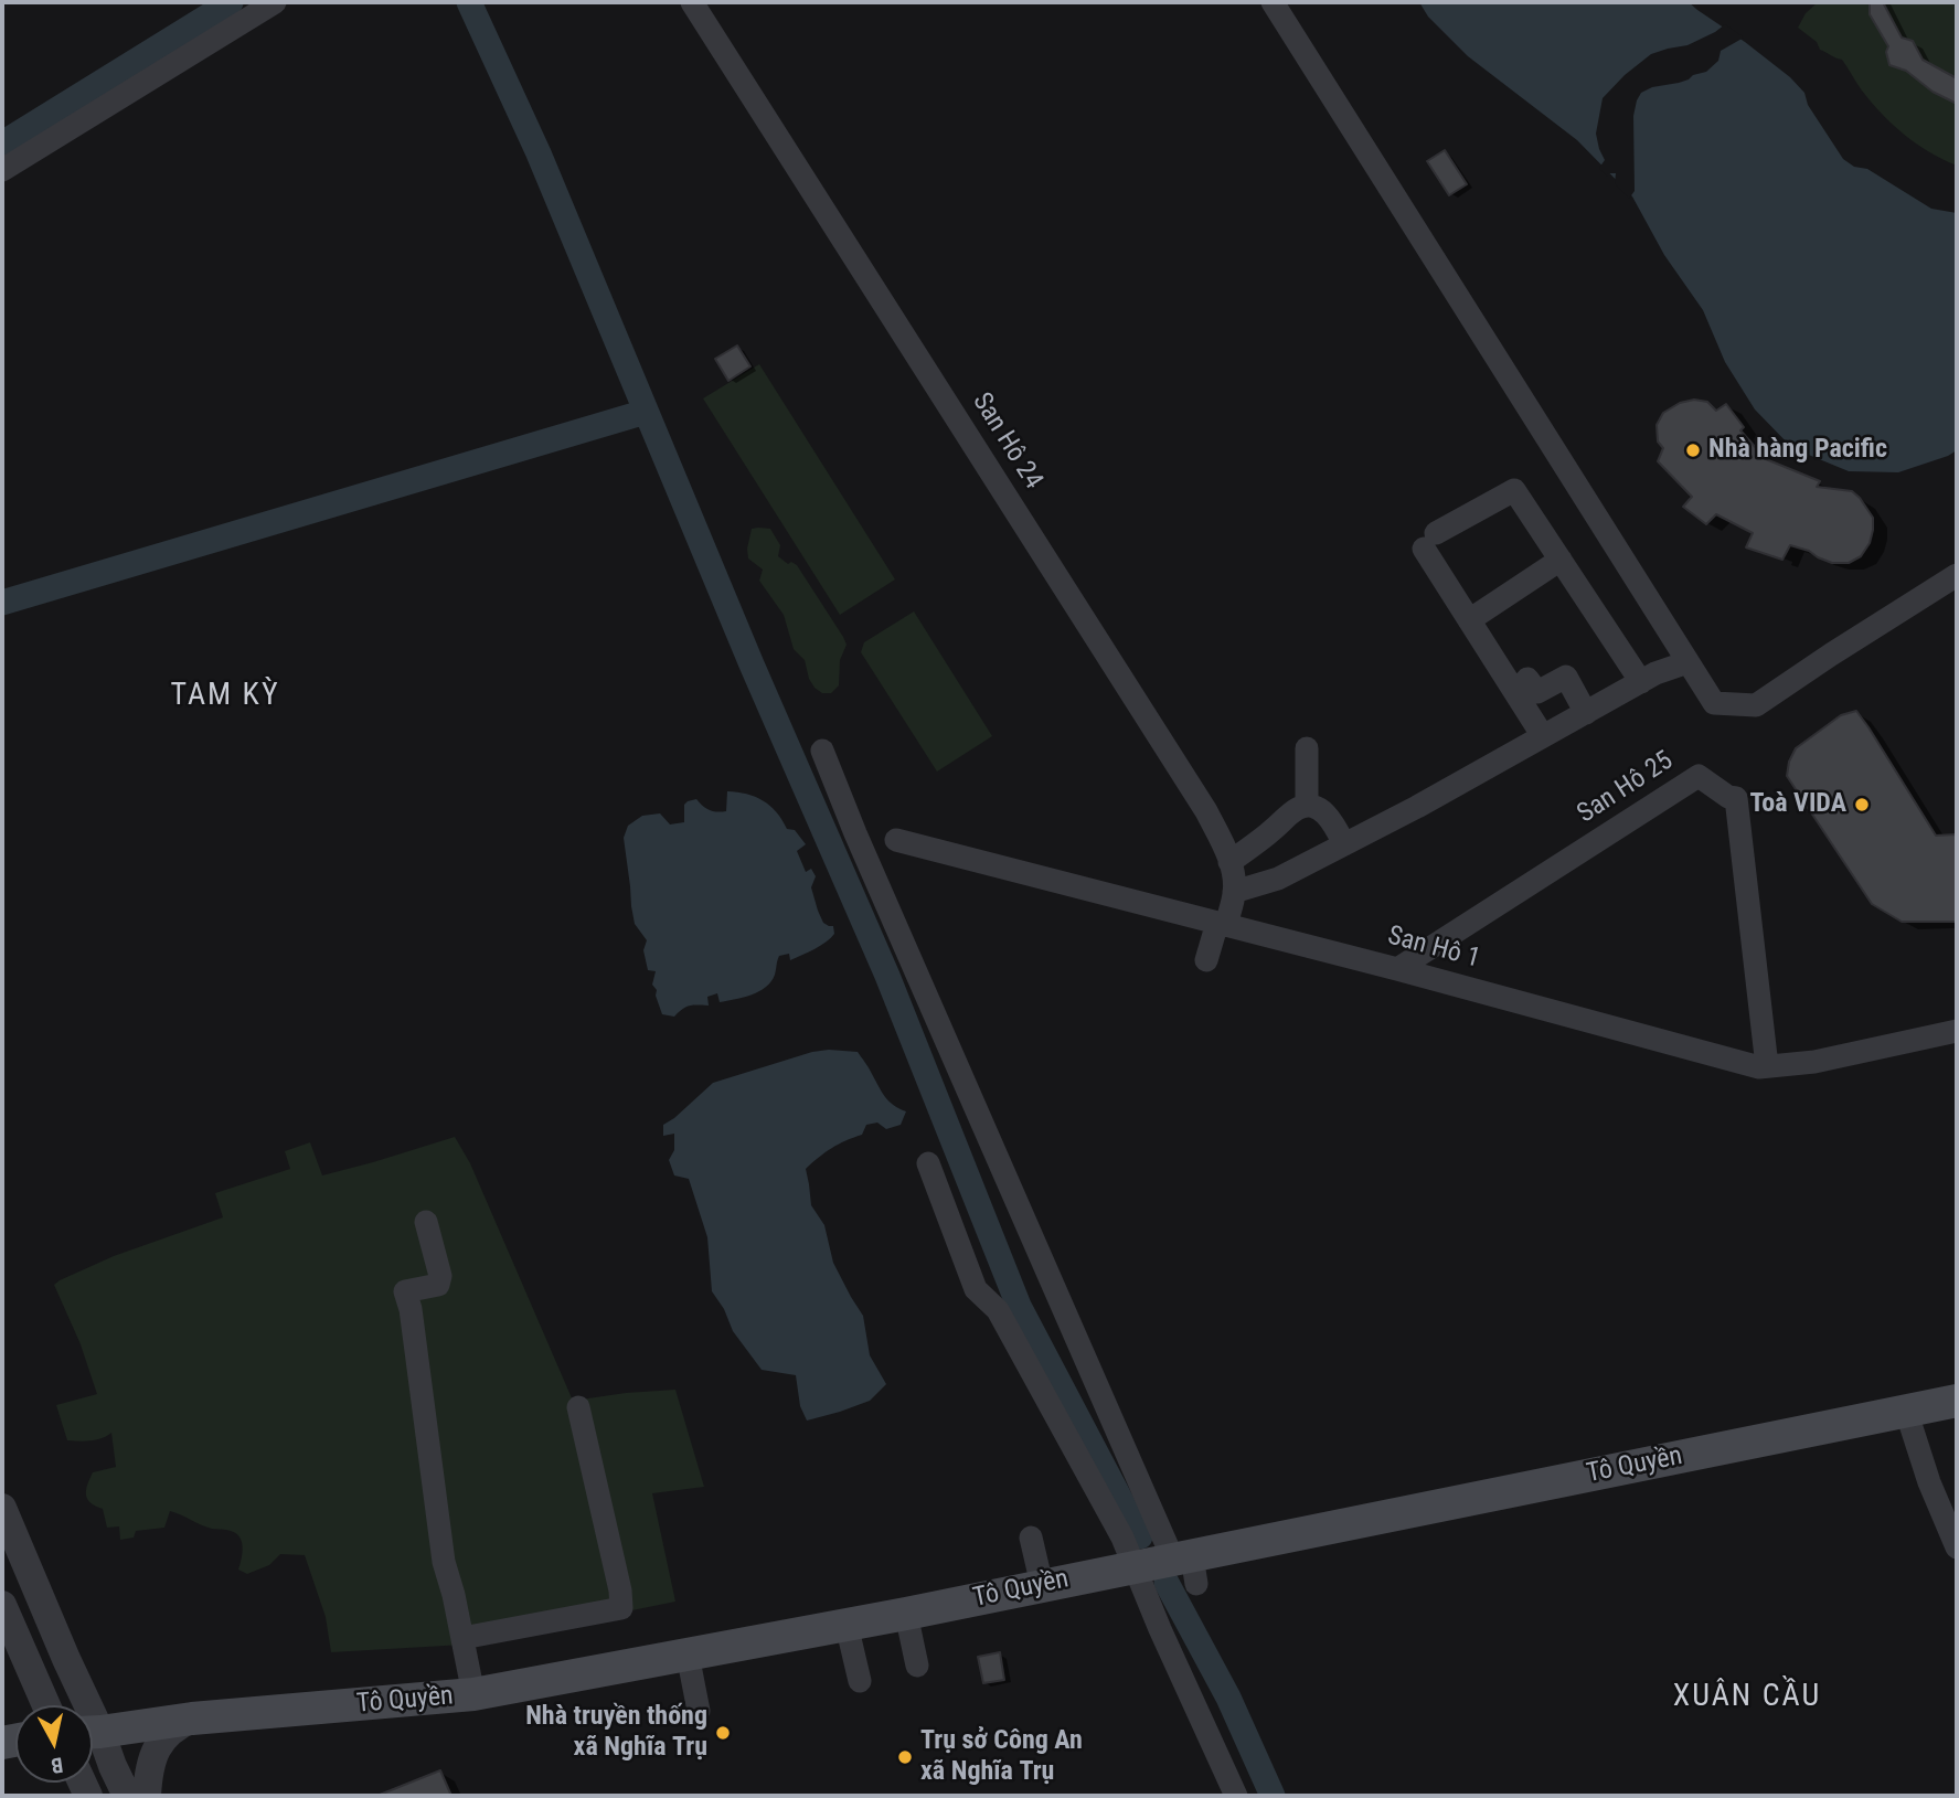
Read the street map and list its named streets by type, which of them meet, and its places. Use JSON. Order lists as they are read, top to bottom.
{
  "streets": {
    "main road": ["Tô Quyền"],
    "street": ["San Hô 24", "San Hô 25", "San Hô 1"]
  },
  "crossings": [
    ["San Hô 24", "San Hô 1"],
    ["San Hô 25", "San Hô 1"]
  ],
  "districts": ["TAM KỲ", "XUÂN CẦU"],
  "places": [
    "Nhà hàng Pacific",
    "Toà VIDA",
    "Nhà truyền thống xã Nghĩa Trụ",
    "Trụ sở Công An xã Nghĩa Trụ"
  ],
  "north": "bottom"
}
